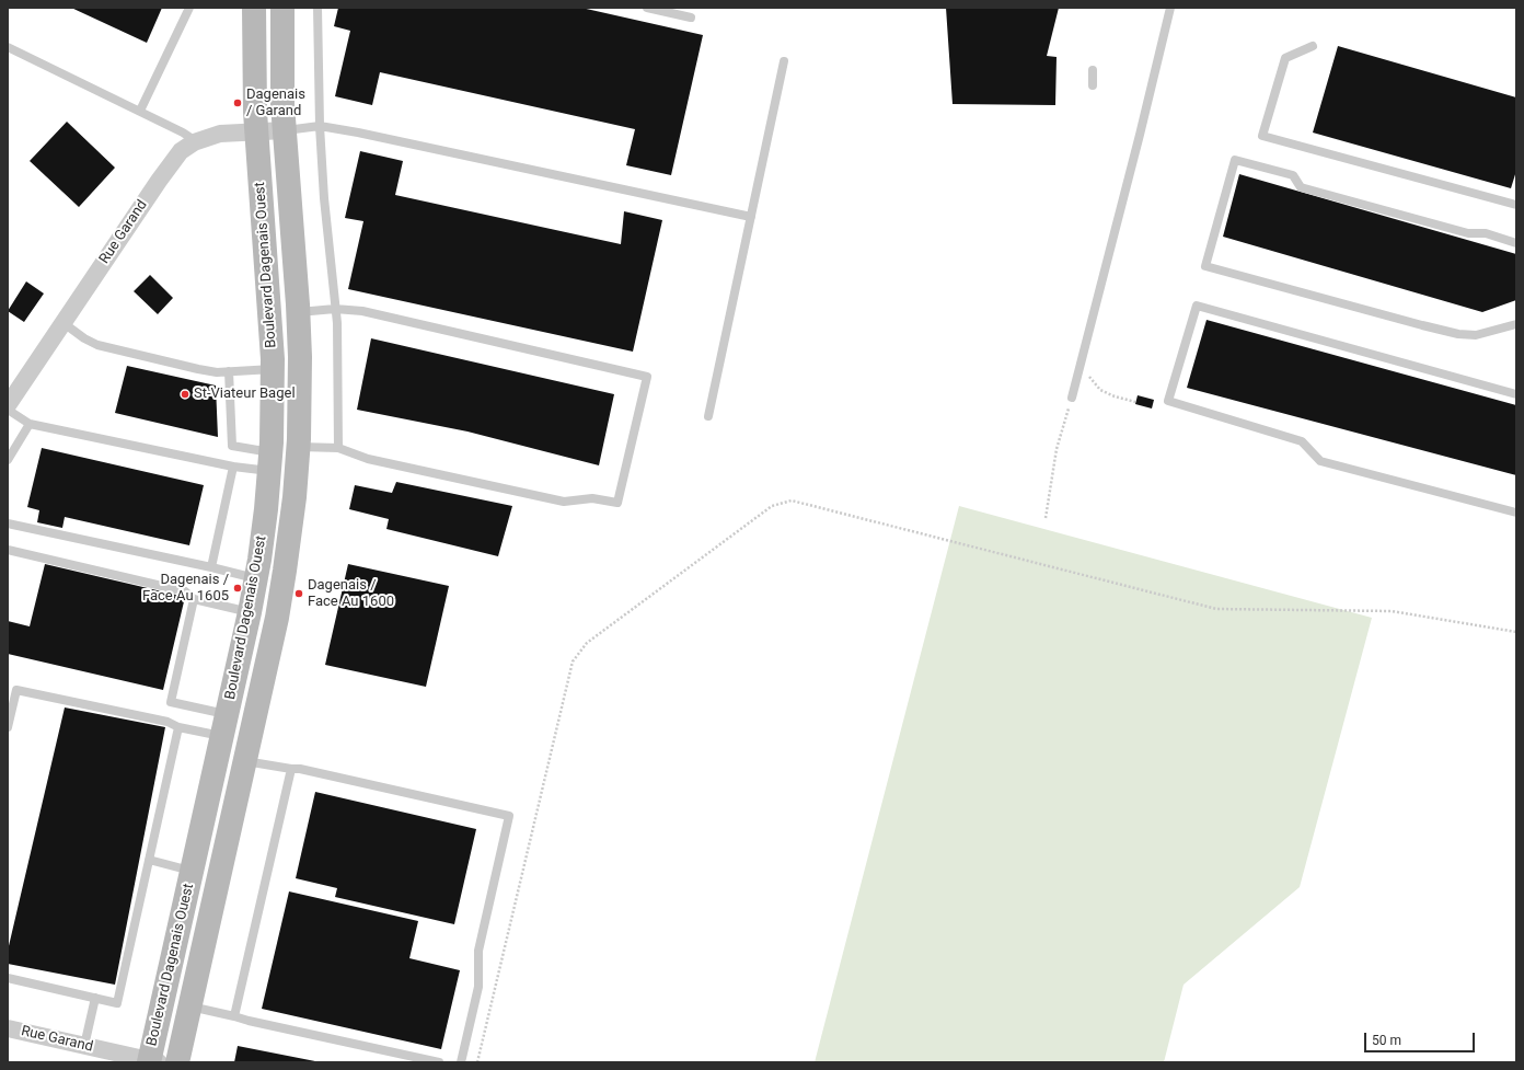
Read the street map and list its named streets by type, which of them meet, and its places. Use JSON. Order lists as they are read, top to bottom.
{
  "streets": {
    "main road": ["Boulevard Dagenais Ouest"],
    "street": ["Rue Garand"]
  },
  "crossings": [
    ["Rue Garand", "Boulevard Dagenais Ouest"]
  ],
  "places": [
    "Dagenais / Garand",
    "St-Viateur Bagel",
    "Dagenais / Face Au 1605",
    "Dagenais / Face Au 1600"
  ],
  "scale_bar": "50 m"
}
